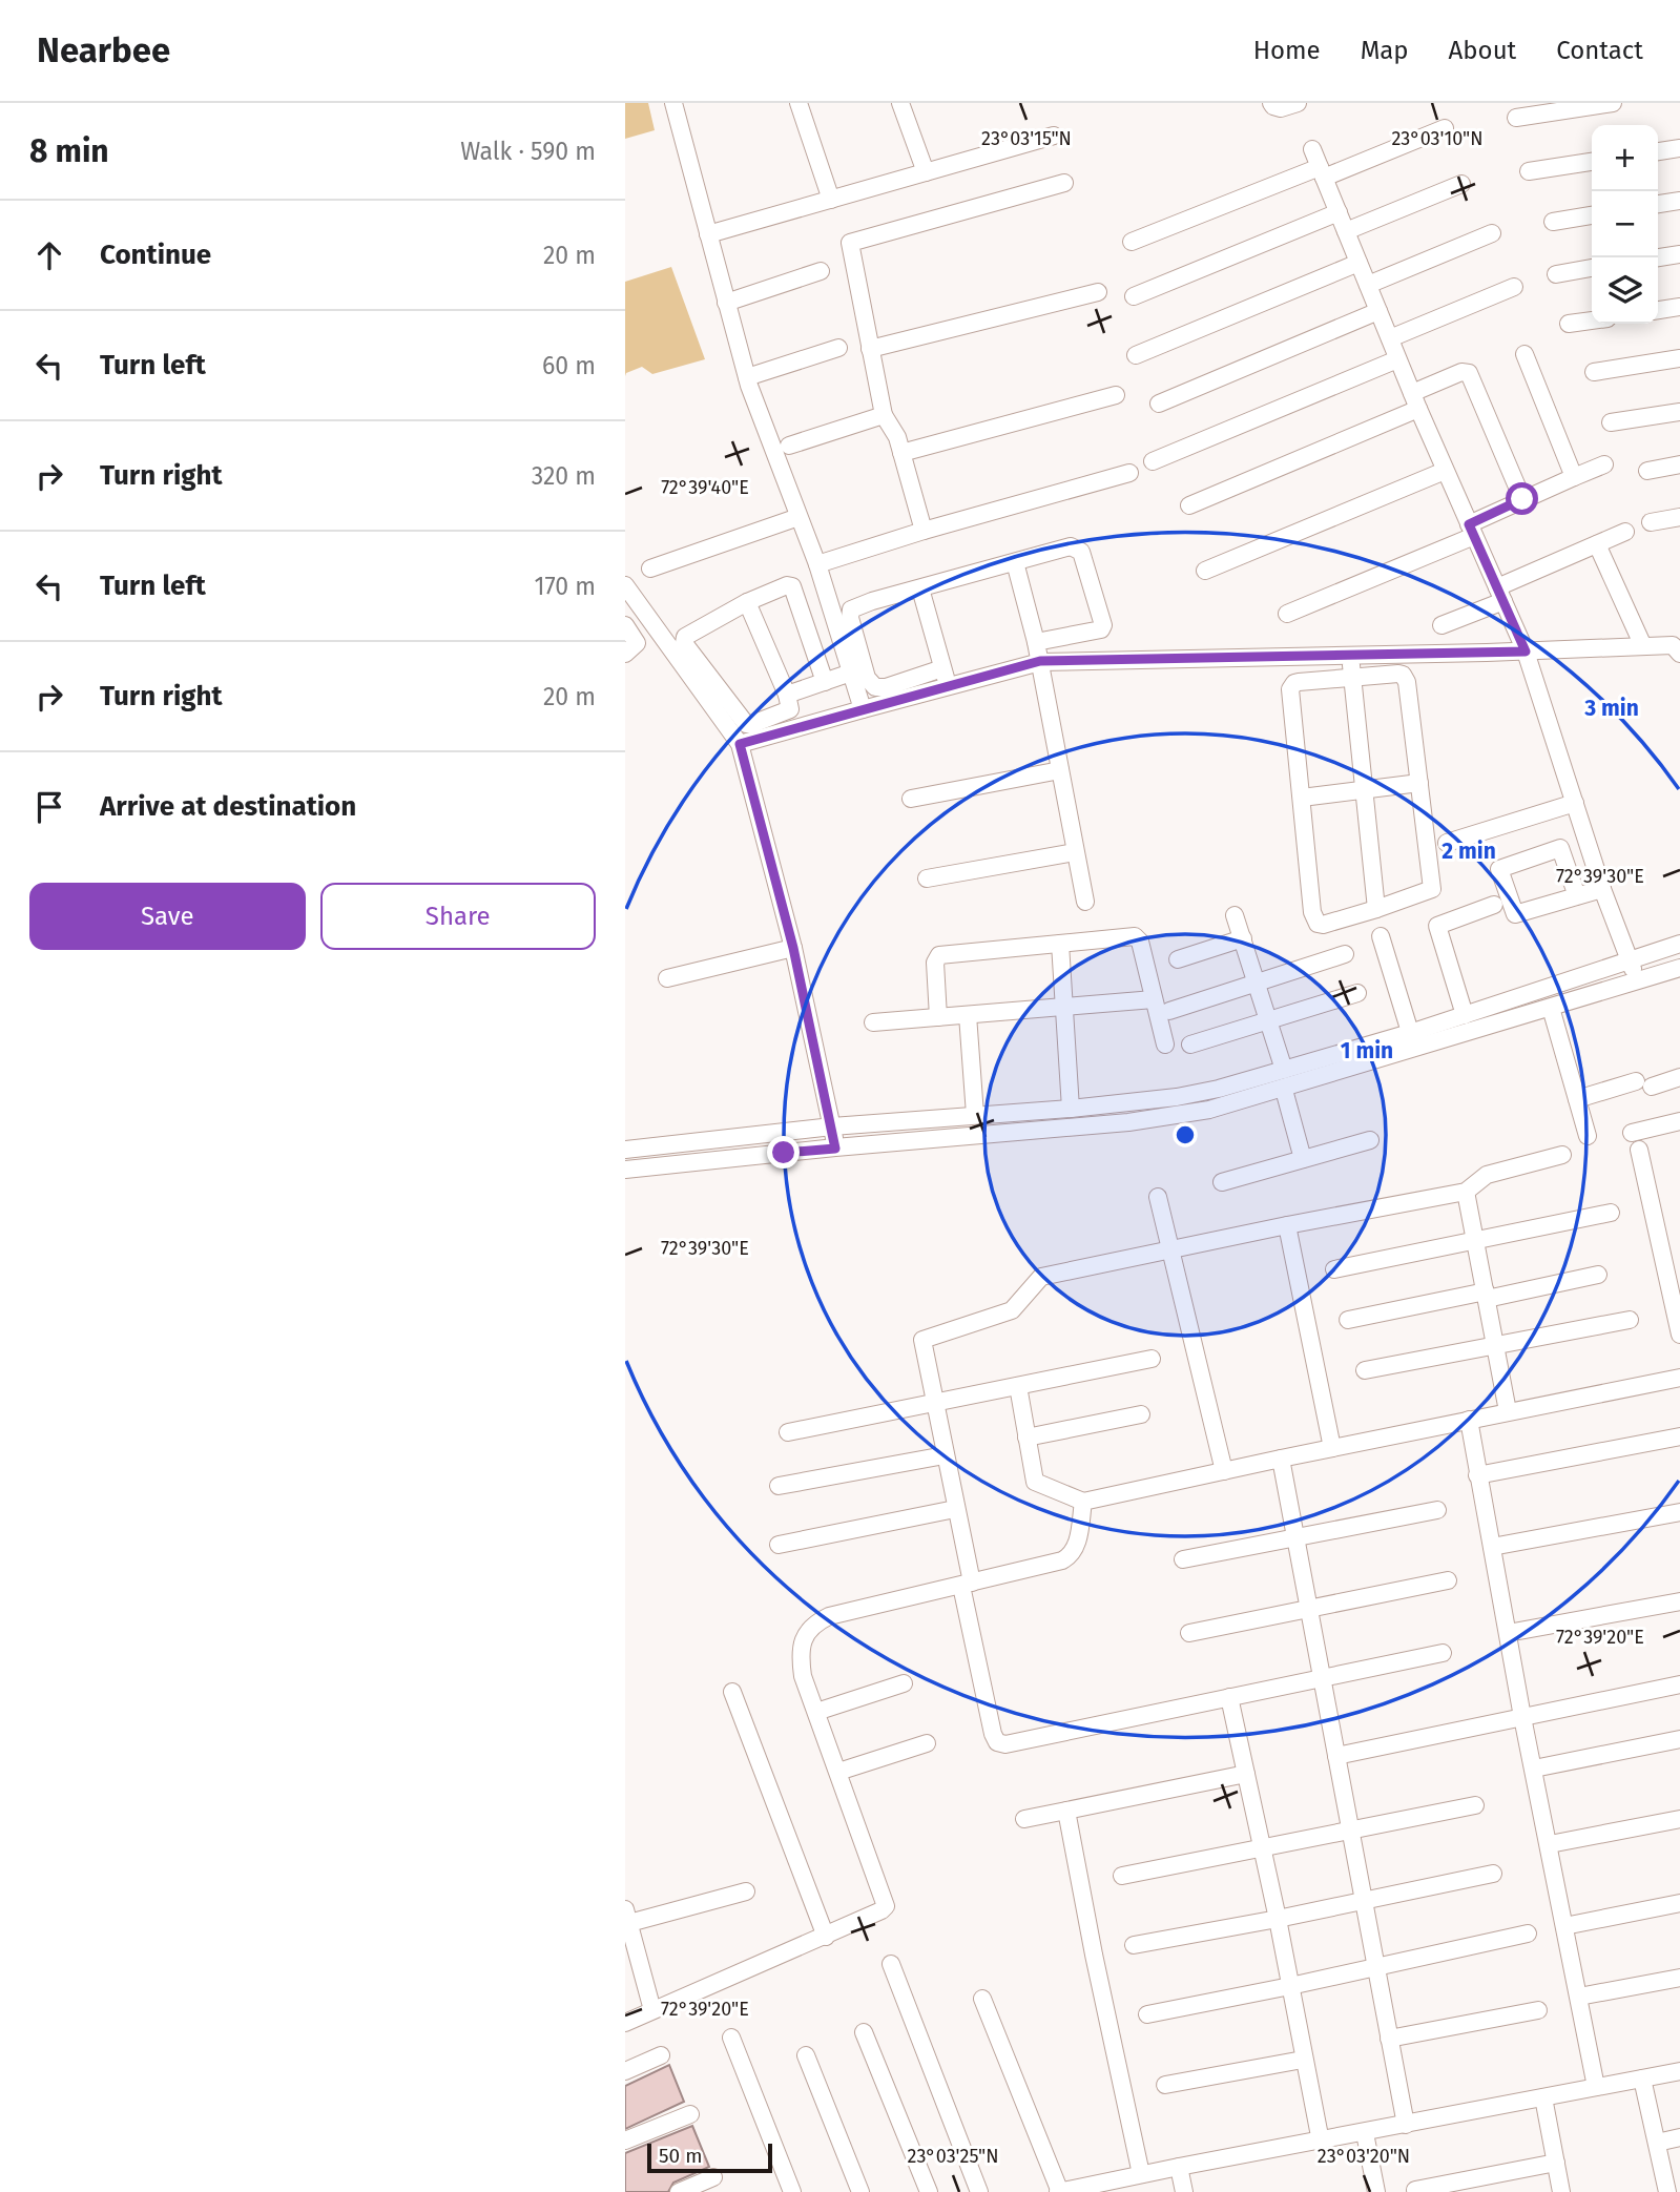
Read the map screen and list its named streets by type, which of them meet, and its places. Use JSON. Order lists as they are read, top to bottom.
{
  "scale_bar": "50 m",
  "page": {
    "header": "Nearbee",
    "nav": [
      "Home",
      "Map",
      "About",
      "Contact"
    ],
    "heading": ["8 min", "Walk · 590 m"],
    "map_buttons": ["+", "−"],
    "list": [
      ["Continue", "20 m"],
      ["Turn left", "60 m"],
      ["Turn right", "320 m"],
      ["Turn left", "170 m"],
      ["Turn right", "20 m"],
      "Arrive at destination"
    ],
    "buttons": ["Save", "Share"],
    "scale": "50 m"
  },
  "coordinates": [
    "23°03'15\"N",
    "23°03'10\"N",
    "72°39'40\"E",
    "72°39'30\"E",
    "72°39'20\"E",
    "23°03'25\"N",
    "23°03'20\"N"
  ],
  "rings": ["3 min", "2 min", "1 min"]
}
